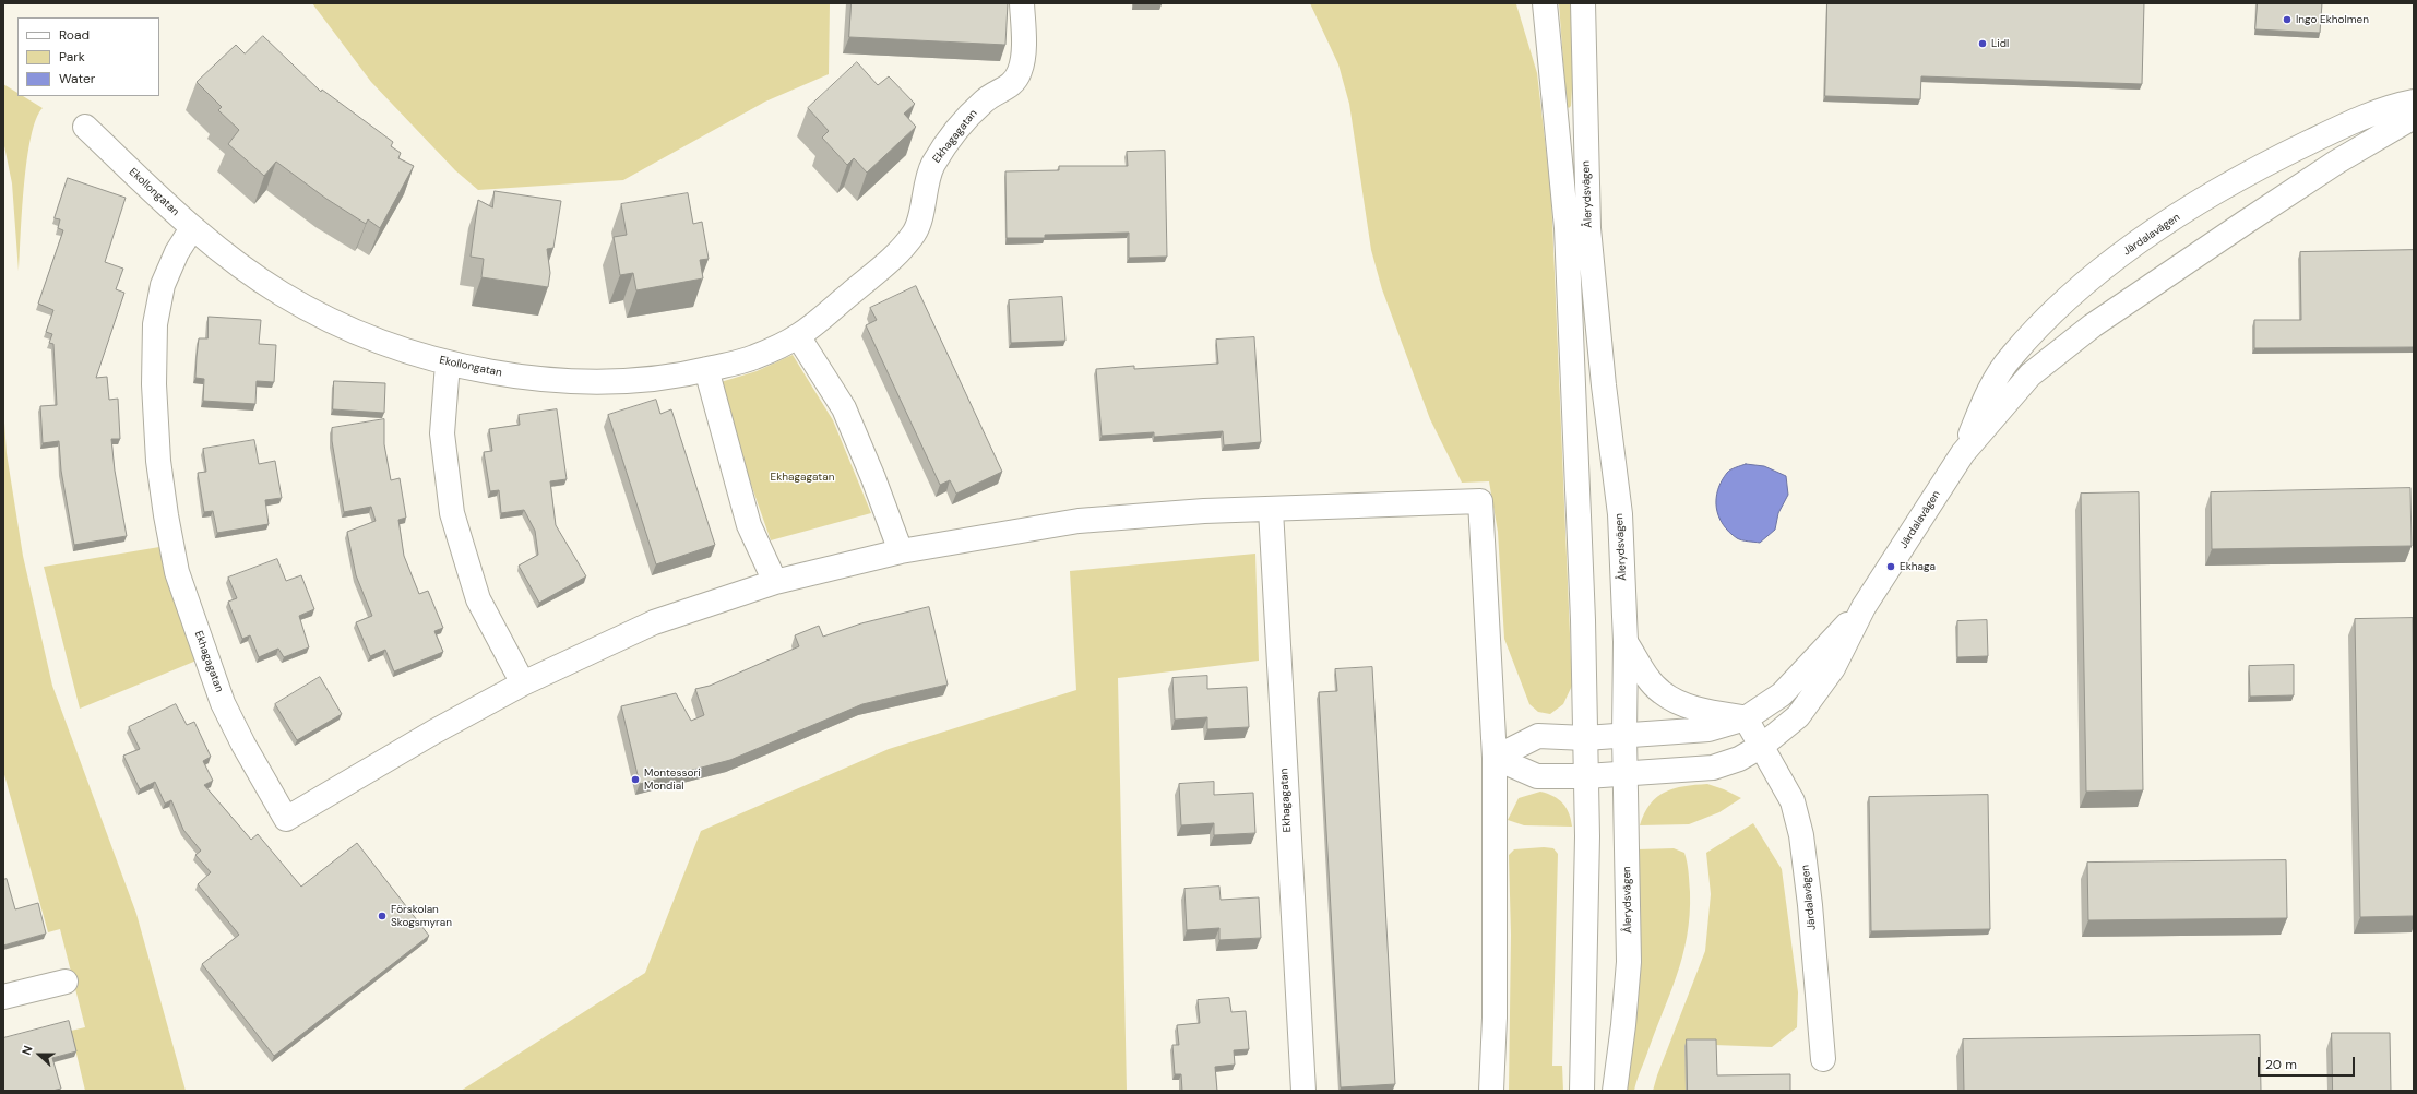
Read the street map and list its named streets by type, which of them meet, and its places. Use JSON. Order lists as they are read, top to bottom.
{
  "streets": {
    "street": [
      "Ekhagagatan",
      "Ekollongatan",
      "Ålerydsvägen",
      "Järdalavägen"
    ]
  },
  "crossings": [
    ["Ekhagagatan", "Ekollongatan"],
    ["Ålerydsvägen", "Järdalavägen"]
  ],
  "parks": ["Ekhagagatan"],
  "places": [
    "Ingo Ekholmen",
    "Lidl",
    "Ekhaga",
    "Montessori Mondial",
    "Förskolan Skogsmyran"
  ],
  "legend": ["Road", "Park", "Water"],
  "scale_bar": "20 m",
  "north": "left"
}
